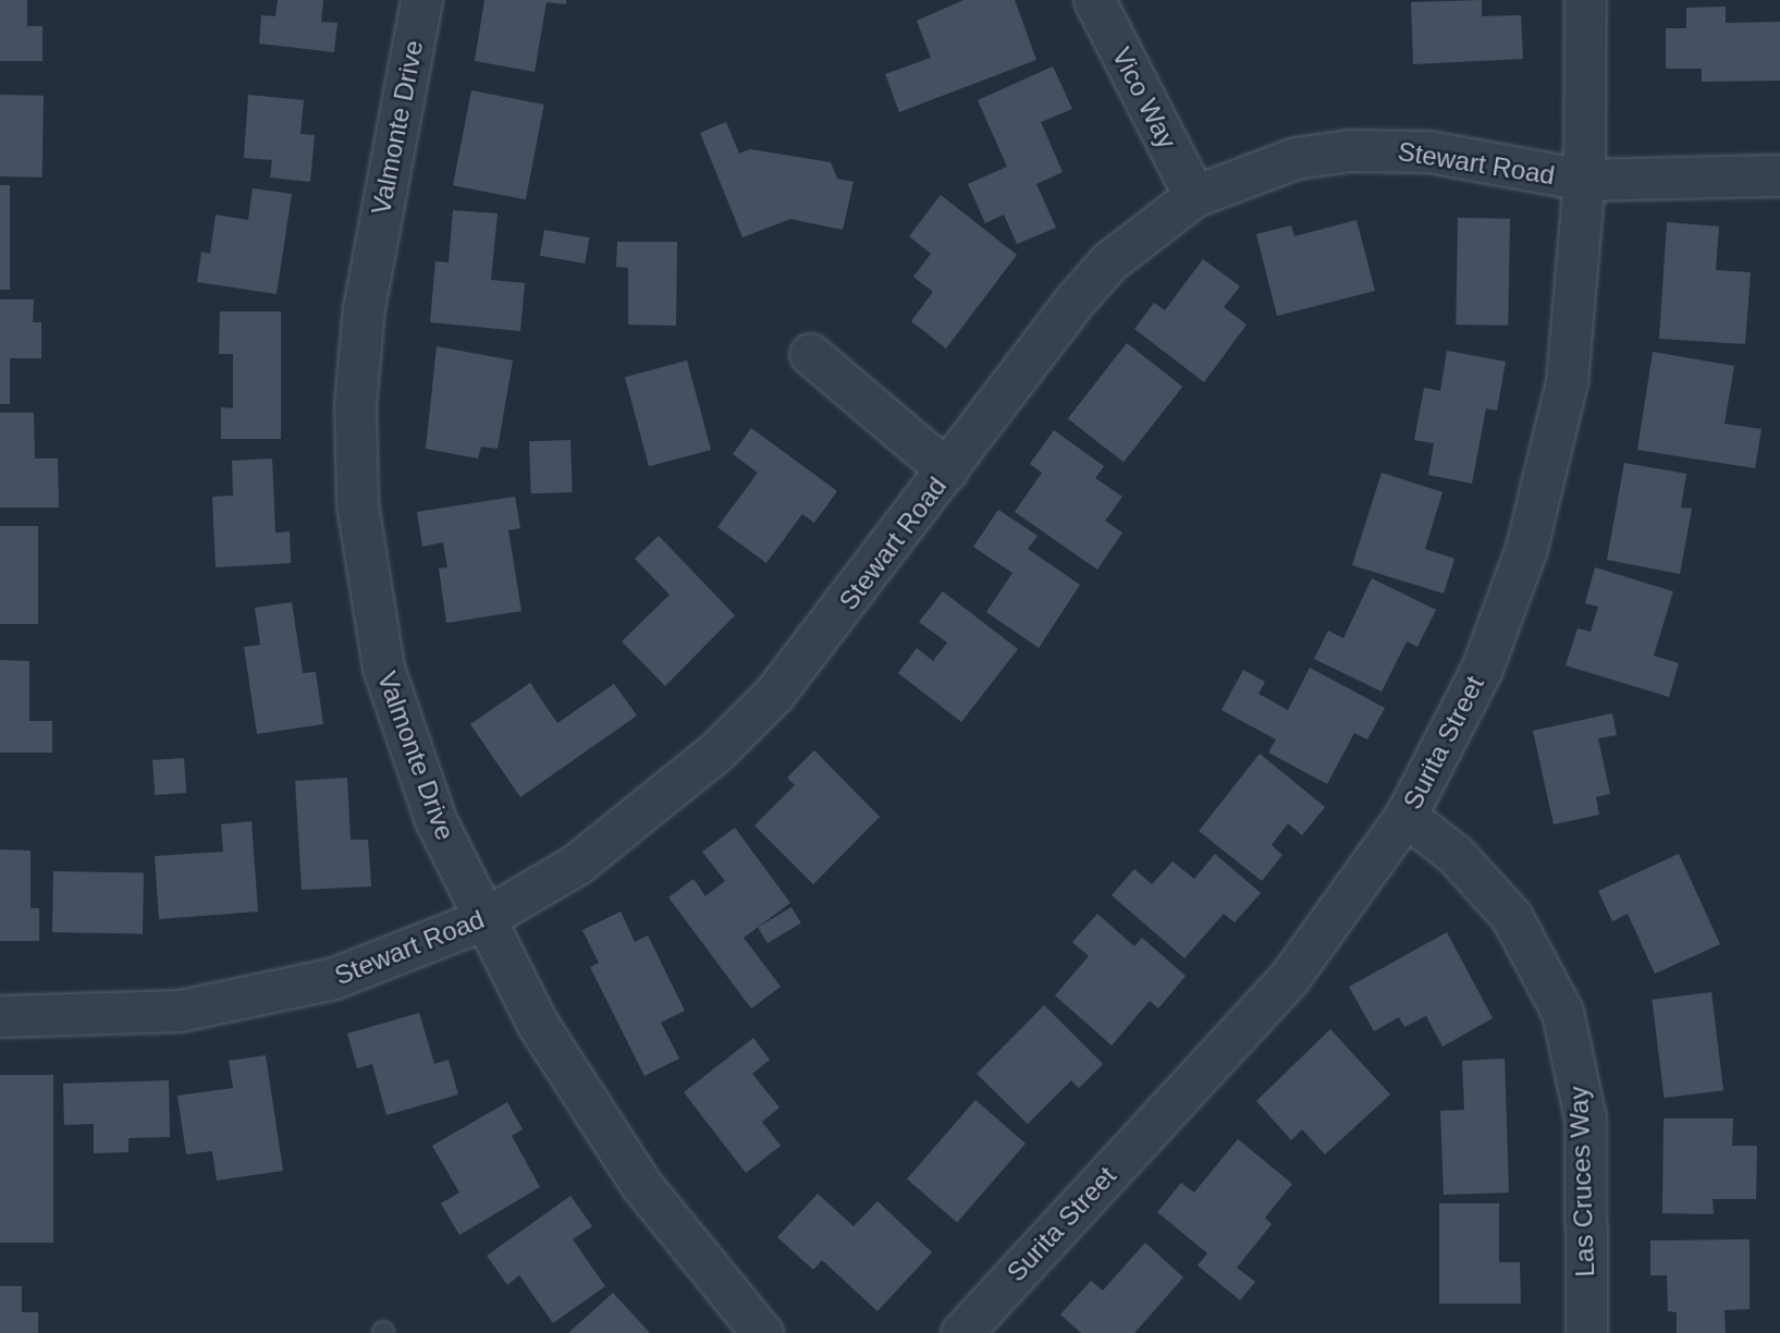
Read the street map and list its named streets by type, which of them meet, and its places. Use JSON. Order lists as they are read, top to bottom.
{
  "streets": {
    "street": [
      "Vico Way",
      "Valmonte Drive",
      "Stewart Road",
      "Surita Street",
      "Las Cruces Way"
    ]
  },
  "crossings": [
    ["Vico Way", "Stewart Road"],
    ["Valmonte Drive", "Stewart Road"],
    ["Stewart Road", "Surita Street"],
    ["Surita Street", "Las Cruces Way"]
  ]
}
